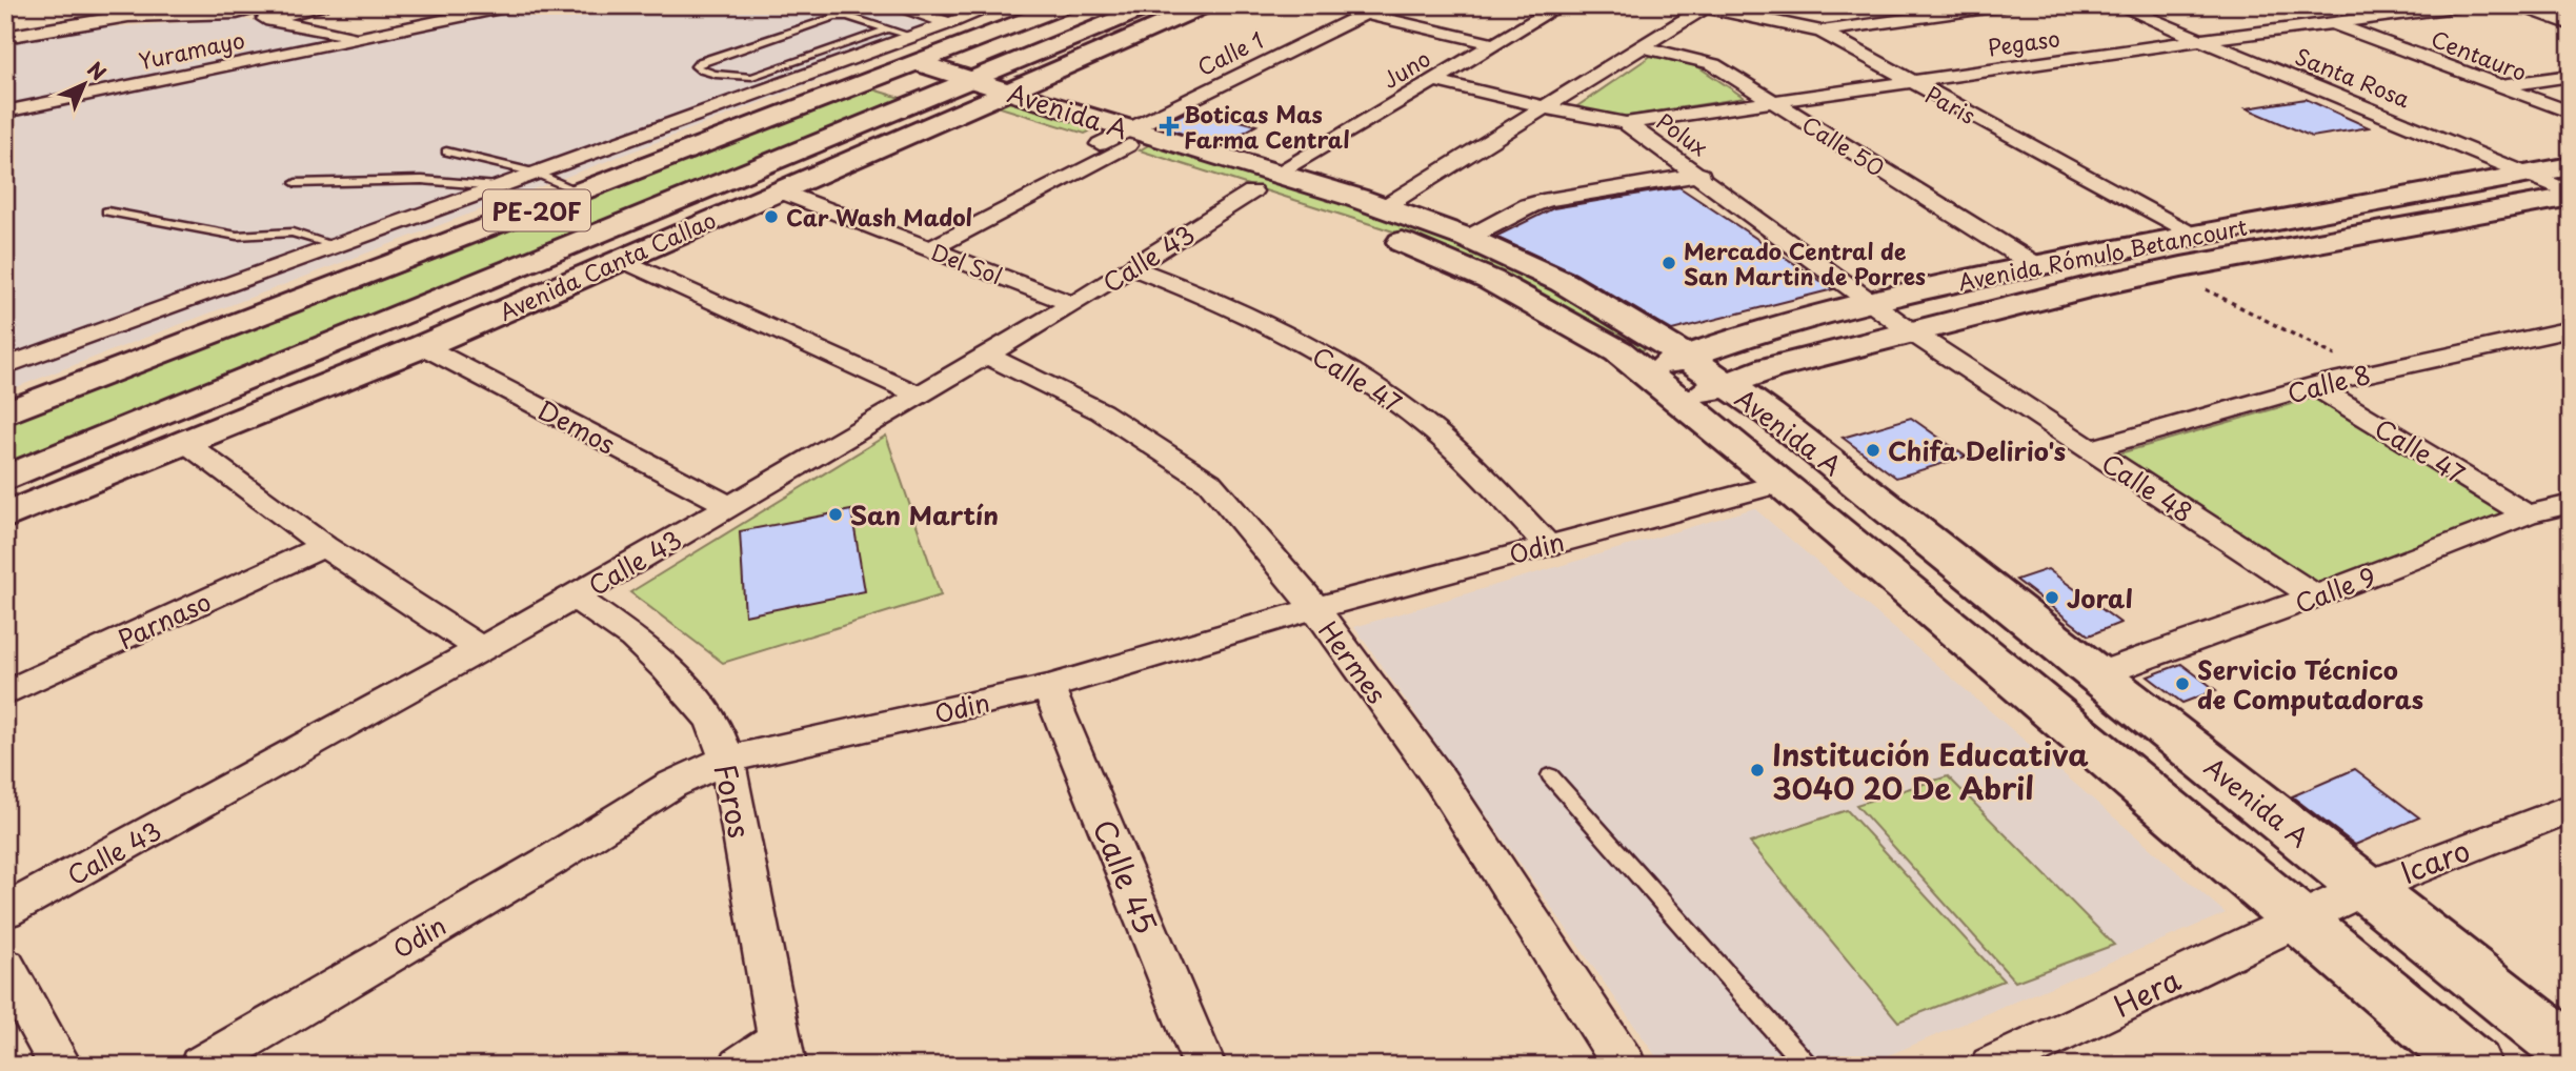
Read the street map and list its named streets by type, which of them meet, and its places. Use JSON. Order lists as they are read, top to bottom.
{
  "streets": {
    "street": [
      "Pegaso",
      "Yuramayo",
      "Calle 1",
      "Centauro",
      "Juno",
      "Santa Rosa",
      "Paris",
      "Avenida A",
      "Polux",
      "Calle 50",
      "PE-20F",
      "Avenida Rómulo Betancourt",
      "Calle 43",
      "Del Sol",
      "Avenida Canta Callao",
      "Calle 47",
      "Calle 8",
      "Demos",
      "Calle 48",
      "Odin",
      "Calle 9",
      "Parnaso",
      "Hermes",
      "Foros",
      "Icaro",
      "Calle 45",
      "Hera"
    ]
  },
  "crossings": [
    ["Pegaso", "Centauro"],
    ["Pegaso", "Santa Rosa"],
    ["Pegaso", "Paris"],
    ["Pegaso", "Polux"],
    ["Pegaso", "Calle 50"],
    ["Calle 1", "Avenida A"],
    ["Calle 1", "Del Sol"],
    ["Juno", "Avenida A"],
    ["Juno", "Polux"],
    ["Juno", "Calle 43"],
    ["Santa Rosa", "Avenida Rómulo Betancourt"],
    ["Paris", "Avenida Rómulo Betancourt"],
    ["Avenida A", "PE-20F"],
    ["Avenida A", "Avenida Rómulo Betancourt"],
    ["Avenida A", "Calle 43"],
    ["Avenida A", "Avenida Canta Callao"],
    ["Avenida A", "Odin"],
    ["Avenida A", "Calle 9"],
    ["Avenida A", "Icaro"],
    ["Avenida A", "Hera"],
    ["Polux", "Avenida Rómulo Betancourt"],
    ["Polux", "Calle 48"],
    ["Calle 50", "Avenida Rómulo Betancourt"],
    ["Avenida Rómulo Betancourt", "Calle 48"],
    ["Calle 43", "Del Sol"],
    ["Calle 43", "Calle 47"],
    ["Calle 43", "Demos"],
    ["Calle 43", "Hermes"],
    ["Calle 43", "Foros"],
    ["Del Sol", "Avenida Canta Callao"],
    ["Avenida Canta Callao", "Demos"],
    ["Calle 47", "Calle 8"],
    ["Calle 47", "Odin"],
    ["Calle 47", "Calle 9"],
    ["Calle 8", "Calle 48"],
    ["Calle 48", "Calle 9"],
    ["Odin", "Hermes"],
    ["Odin", "Foros"],
    ["Odin", "Calle 45"],
    ["Icaro", "Hera"]
  ],
  "places": {
    "health": ["Boticas Mas Farma Central"],
    "other": [
      "Car Wash Madol",
      "Mercado Central de San Martin de Porres",
      "Chifa Delirio's",
      "San Martín",
      "Joral",
      "Servicio Técnico de Computadoras",
      "Institución Educativa 3040 20 De Abril"
    ]
  },
  "north": "top right"
}
